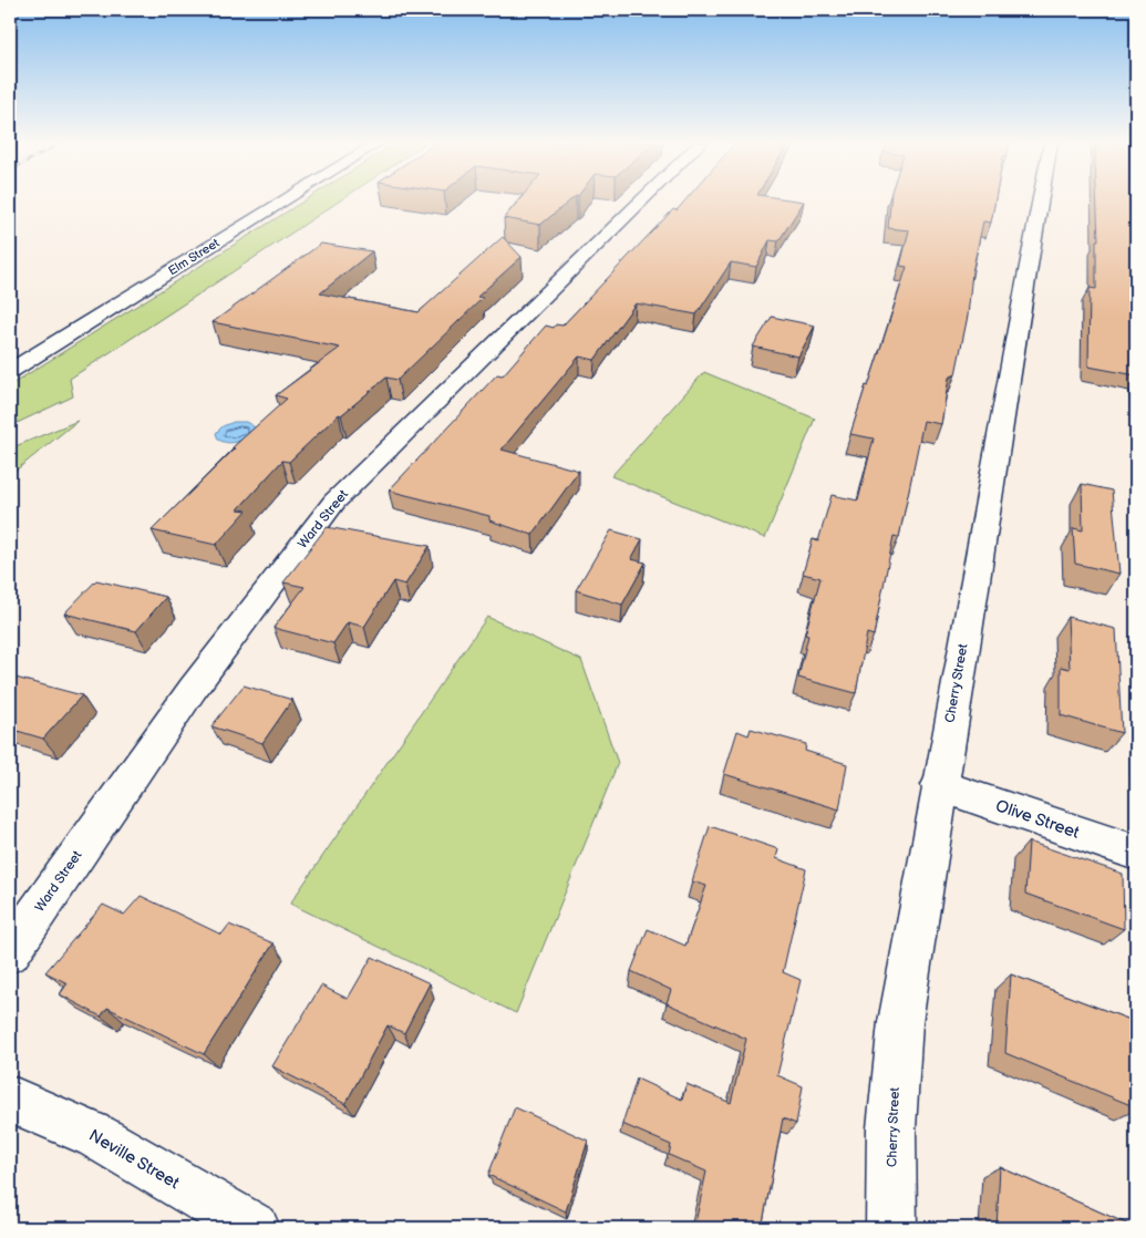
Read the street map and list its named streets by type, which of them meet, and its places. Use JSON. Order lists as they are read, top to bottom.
{
  "streets": {
    "street": [
      "Elm Street",
      "Ward Street",
      "Cherry Street",
      "Olive Street",
      "Neville Street"
    ]
  },
  "crossings": [
    ["Cherry Street", "Olive Street"]
  ]
}
